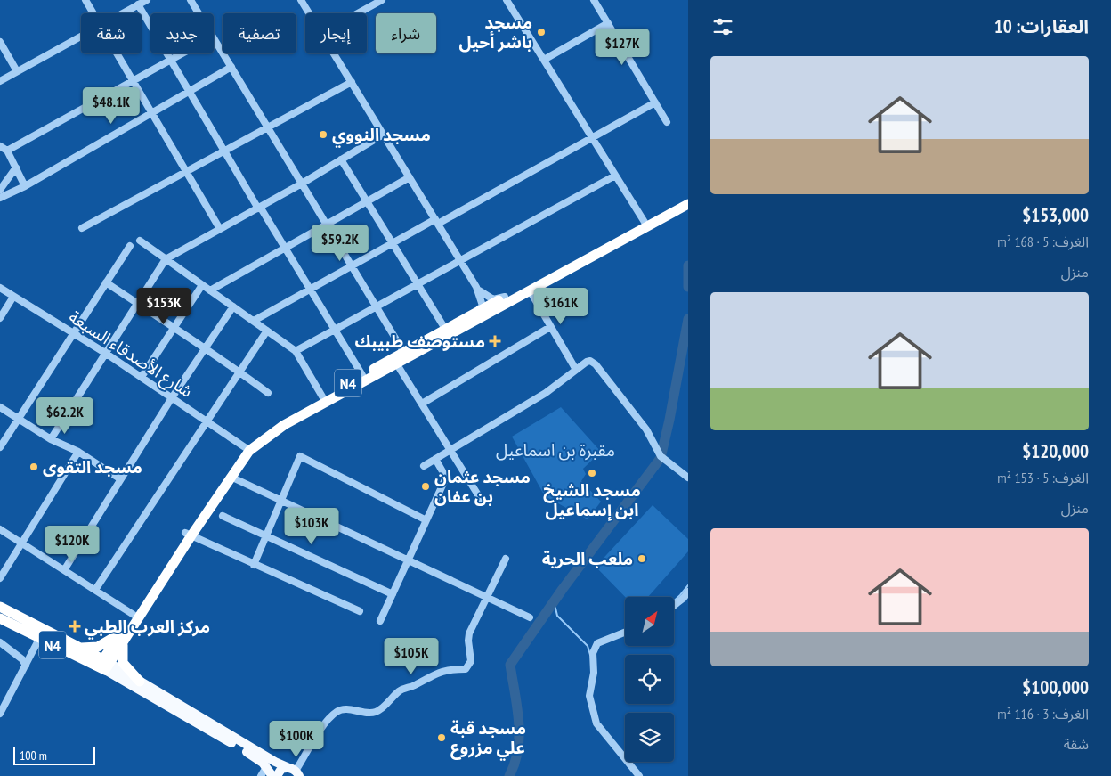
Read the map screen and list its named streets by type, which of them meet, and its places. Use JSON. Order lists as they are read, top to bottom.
{
  "streets": {
    "highway": ["N4"],
    "street": ["شارع الأصدقاء السبعة"]
  },
  "crossings": [
    ["شارع الأصدقاء السبعة", "N4"]
  ],
  "parks": ["مقبرة بن اسماعيل"],
  "places": {
    "other": [
      "مسجد باشر أحيل",
      "مسجد النووي",
      "مسجد التقوى",
      "مسجد الشيخ ابن إسماعيل",
      "مسجد عثمان بن عفان",
      "ملعب الحرية",
      "مسجد قبة علي مزروع"
    ],
    "health": ["مستوصف طبيبك", "مركز العرب الطبي"]
  },
  "scale_bar": "100 m",
  "north": "top right",
  "page": {
    "heading": "العقارات: 10",
    "chip": [
      "شراء",
      "إيجار",
      "تصفية",
      "جديد",
      "شقة"
    ],
    "price": [
      "$127K",
      "$48.1K",
      "$59.2K",
      "$153K",
      "$161K",
      "$62.2K",
      "$103K",
      "$120K",
      "$105K",
      "$100K"
    ],
    "list": [
      {
        "name": "$153,000",
        "note": "الغرف: 5 · 168 m² · منزل"
      },
      {
        "name": "$120,000",
        "note": "الغرف: 5 · 153 m² · منزل"
      },
      {
        "name": "$100,000",
        "note": "الغرف: 3 · 116 m² · شقة"
      }
    ],
    "scale": "100 m"
  }
}
